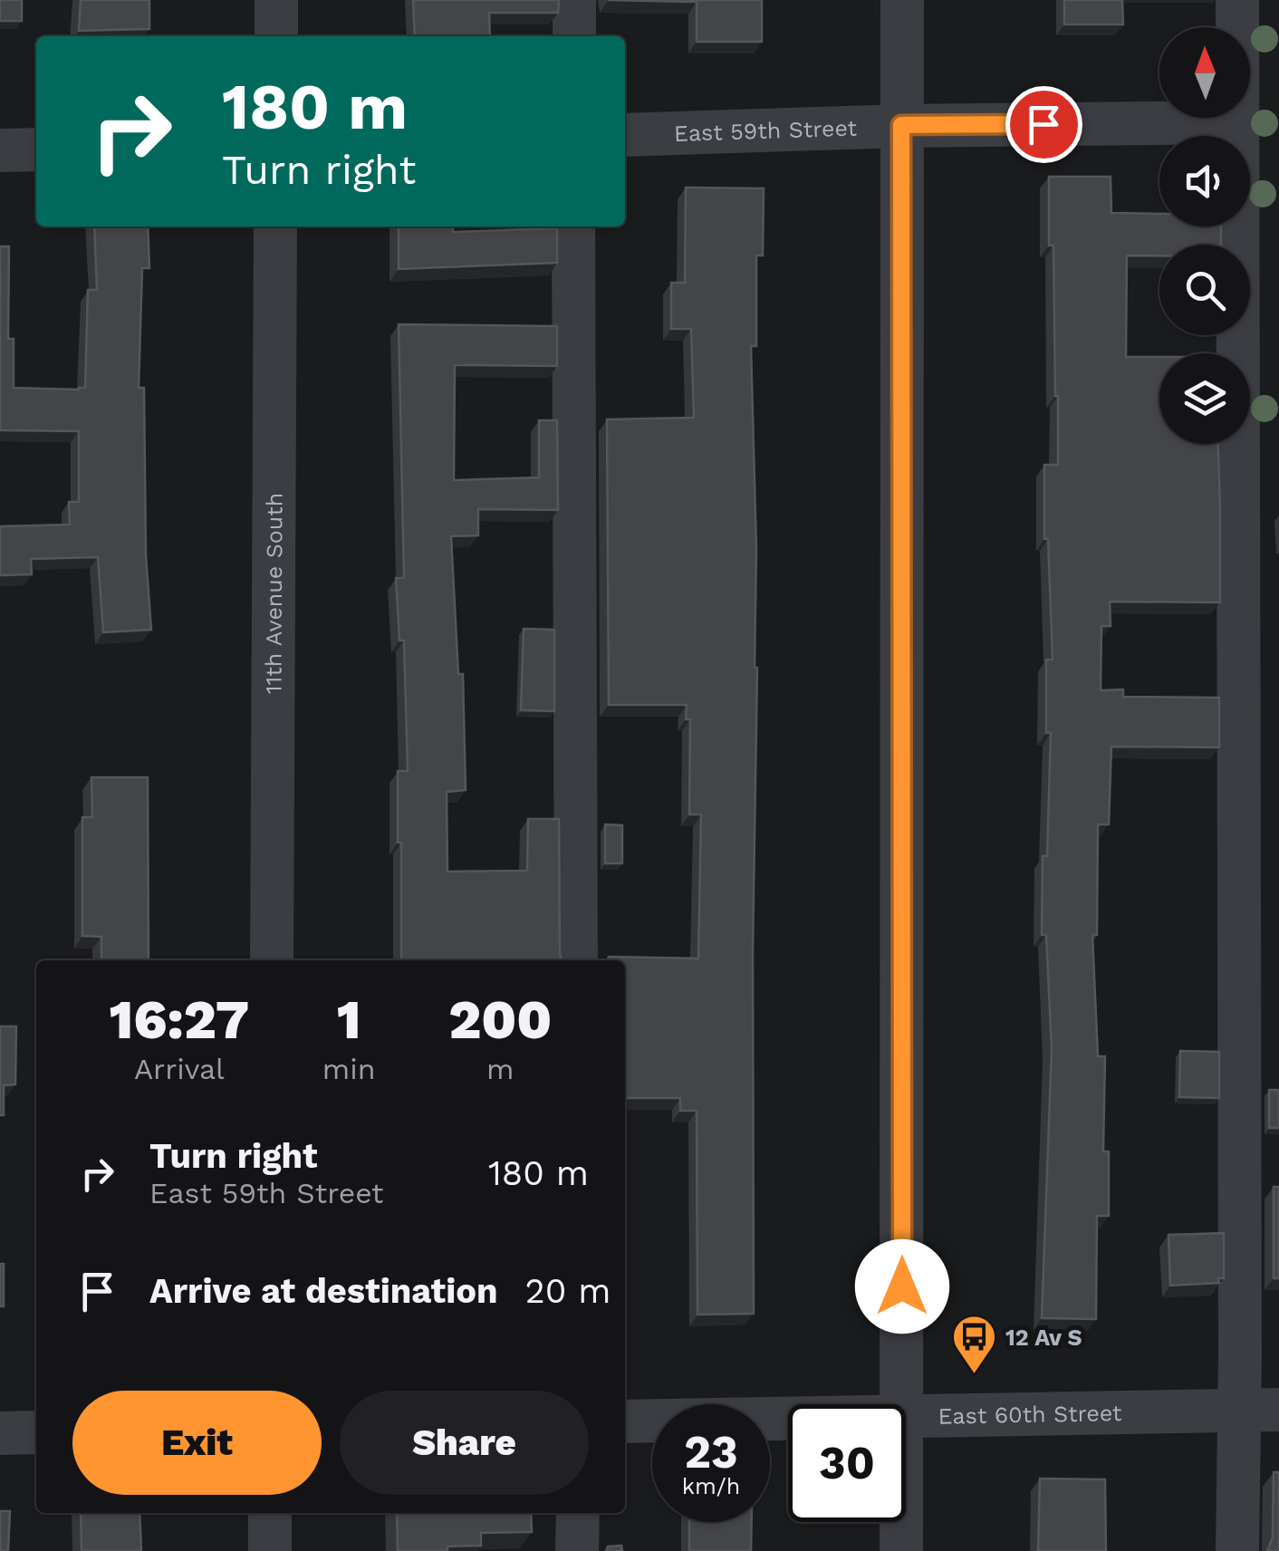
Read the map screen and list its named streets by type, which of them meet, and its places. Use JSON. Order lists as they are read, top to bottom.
{
  "streets": {
    "street": ["East 59th Street", "11th Avenue South", "East 60th Street"]
  },
  "places": {
    "bus stop": ["12 Av S"]
  },
  "north": "top",
  "page": {
    "turn": ["180 m", "Turn right"],
    "eta": [
      "16:27",
      "Arrival",
      "1",
      "min",
      "200",
      "m"
    ],
    "list": [
      {
        "name": "Turn right",
        "note": "East 59th Street",
        "value": "180 m"
      },
      {
        "name": "Arrive at destination",
        "value": "20 m"
      }
    ],
    "buttons": ["Exit", "Share"],
    "speed": "23 km/h",
    "limit": "30"
  }
}
